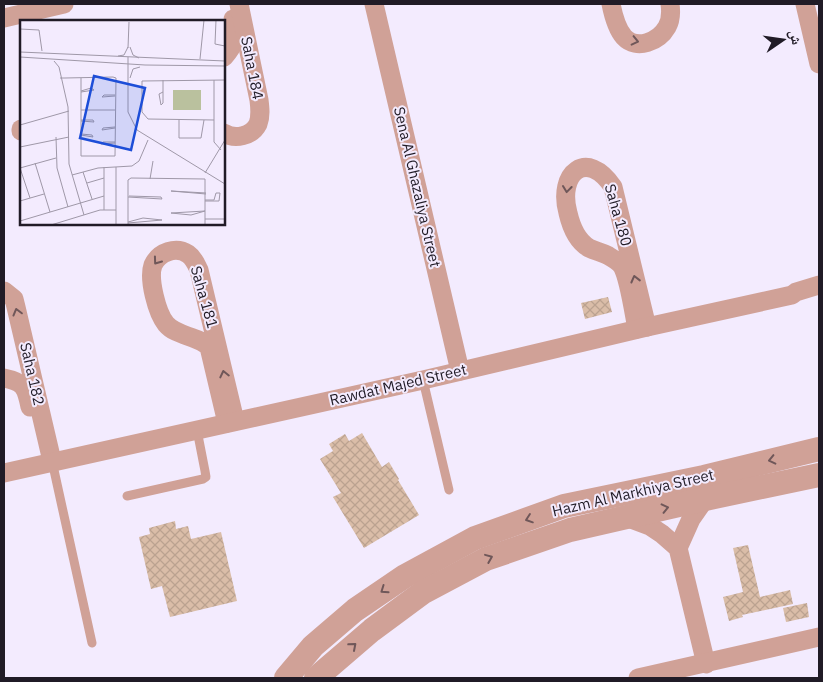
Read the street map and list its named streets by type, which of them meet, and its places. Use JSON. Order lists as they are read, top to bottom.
{
  "streets": {
    "street": [
      "Saha 184",
      "Sena Al Ghazaliya Street",
      "Saha 180",
      "Saha 181",
      "Saha 182",
      "Rawdat Majed Street",
      "Hazm Al Markhiya Street"
    ]
  },
  "crossings": [
    ["Sena Al Ghazaliya Street", "Rawdat Majed Street"],
    ["Saha 180", "Rawdat Majed Street"],
    ["Saha 181", "Rawdat Majed Street"],
    ["Saha 182", "Rawdat Majed Street"]
  ],
  "north": "right"
}
